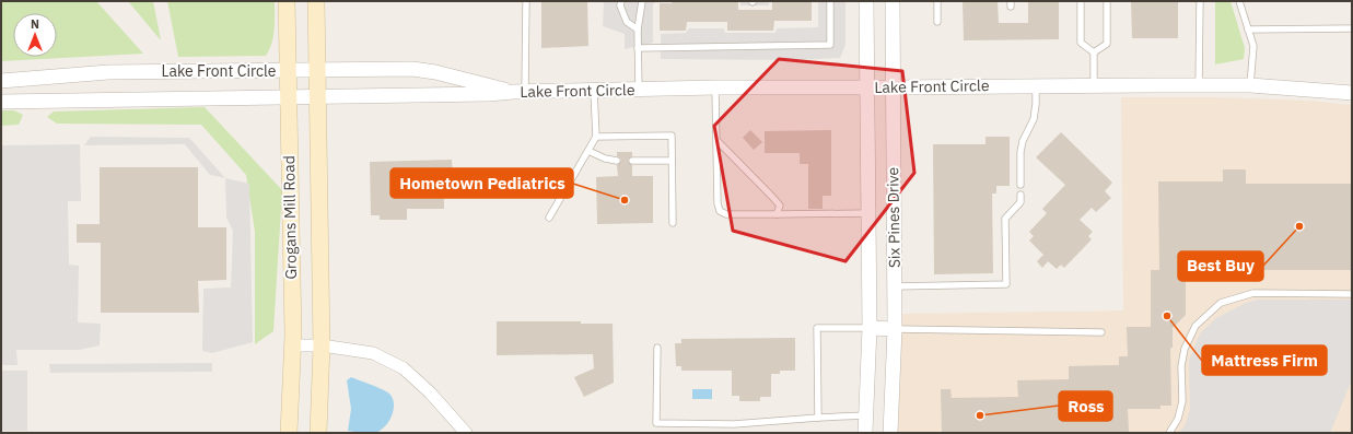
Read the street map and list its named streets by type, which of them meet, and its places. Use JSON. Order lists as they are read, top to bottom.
{
  "streets": {
    "main road": ["Grogans Mill Road"],
    "street": ["Lake Front Circle", "Six Pines Drive"]
  },
  "crossings": [
    ["Lake Front Circle", "Grogans Mill Road"],
    ["Lake Front Circle", "Six Pines Drive"]
  ],
  "places": [
    "Hometown Pediatrics",
    "Best Buy",
    "Mattress Firm",
    "Ross"
  ],
  "north": "top"
}
